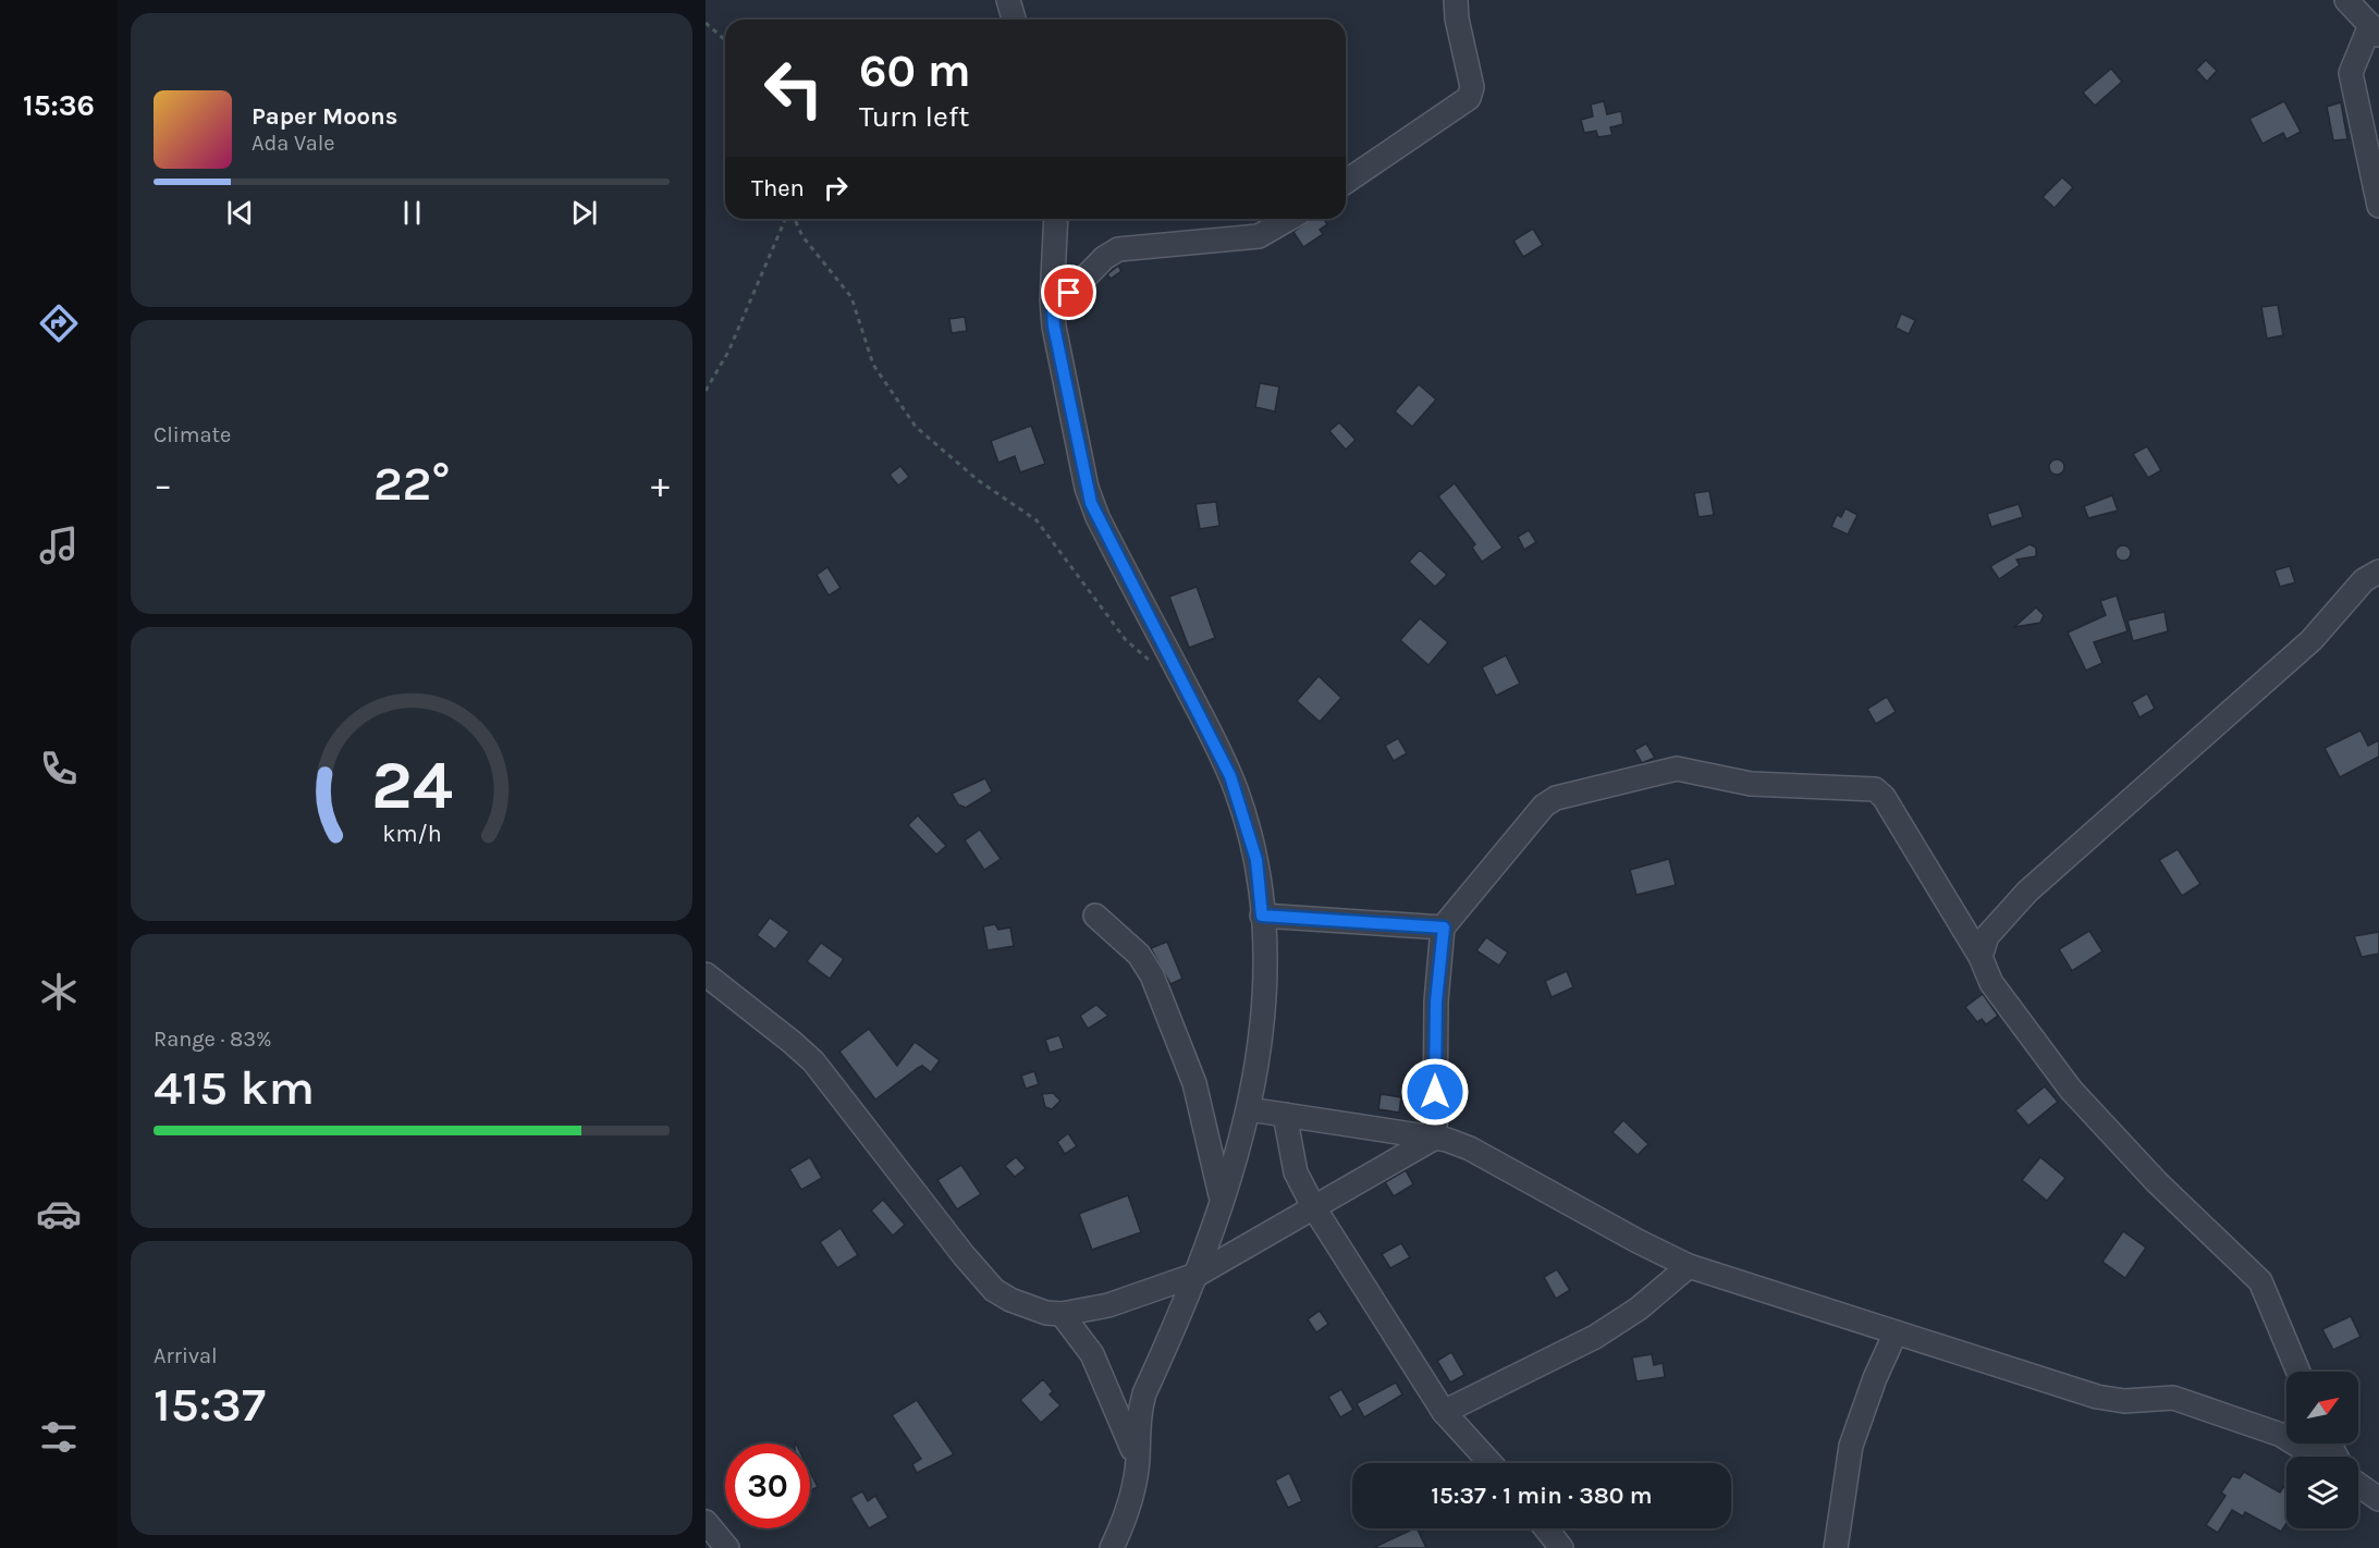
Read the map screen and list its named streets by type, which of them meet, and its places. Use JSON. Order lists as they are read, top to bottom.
{
  "north": "top right",
  "page": {
    "tabs": "15:36",
    "turn": ["60 m", "Turn left"],
    "song": ["Paper Moons", "Ada Vale"],
    "then": "Then",
    "tile": [
      "Climate",
      ["Range · 83%", "415 km"],
      ["Arrival", "15:37"]
    ],
    "heat": ["−", "22°", "+"],
    "limit": "30",
    "trip": "15:37 · 1 min · 380 m",
    "gauge": ["24", "km/h"]
  }
}
